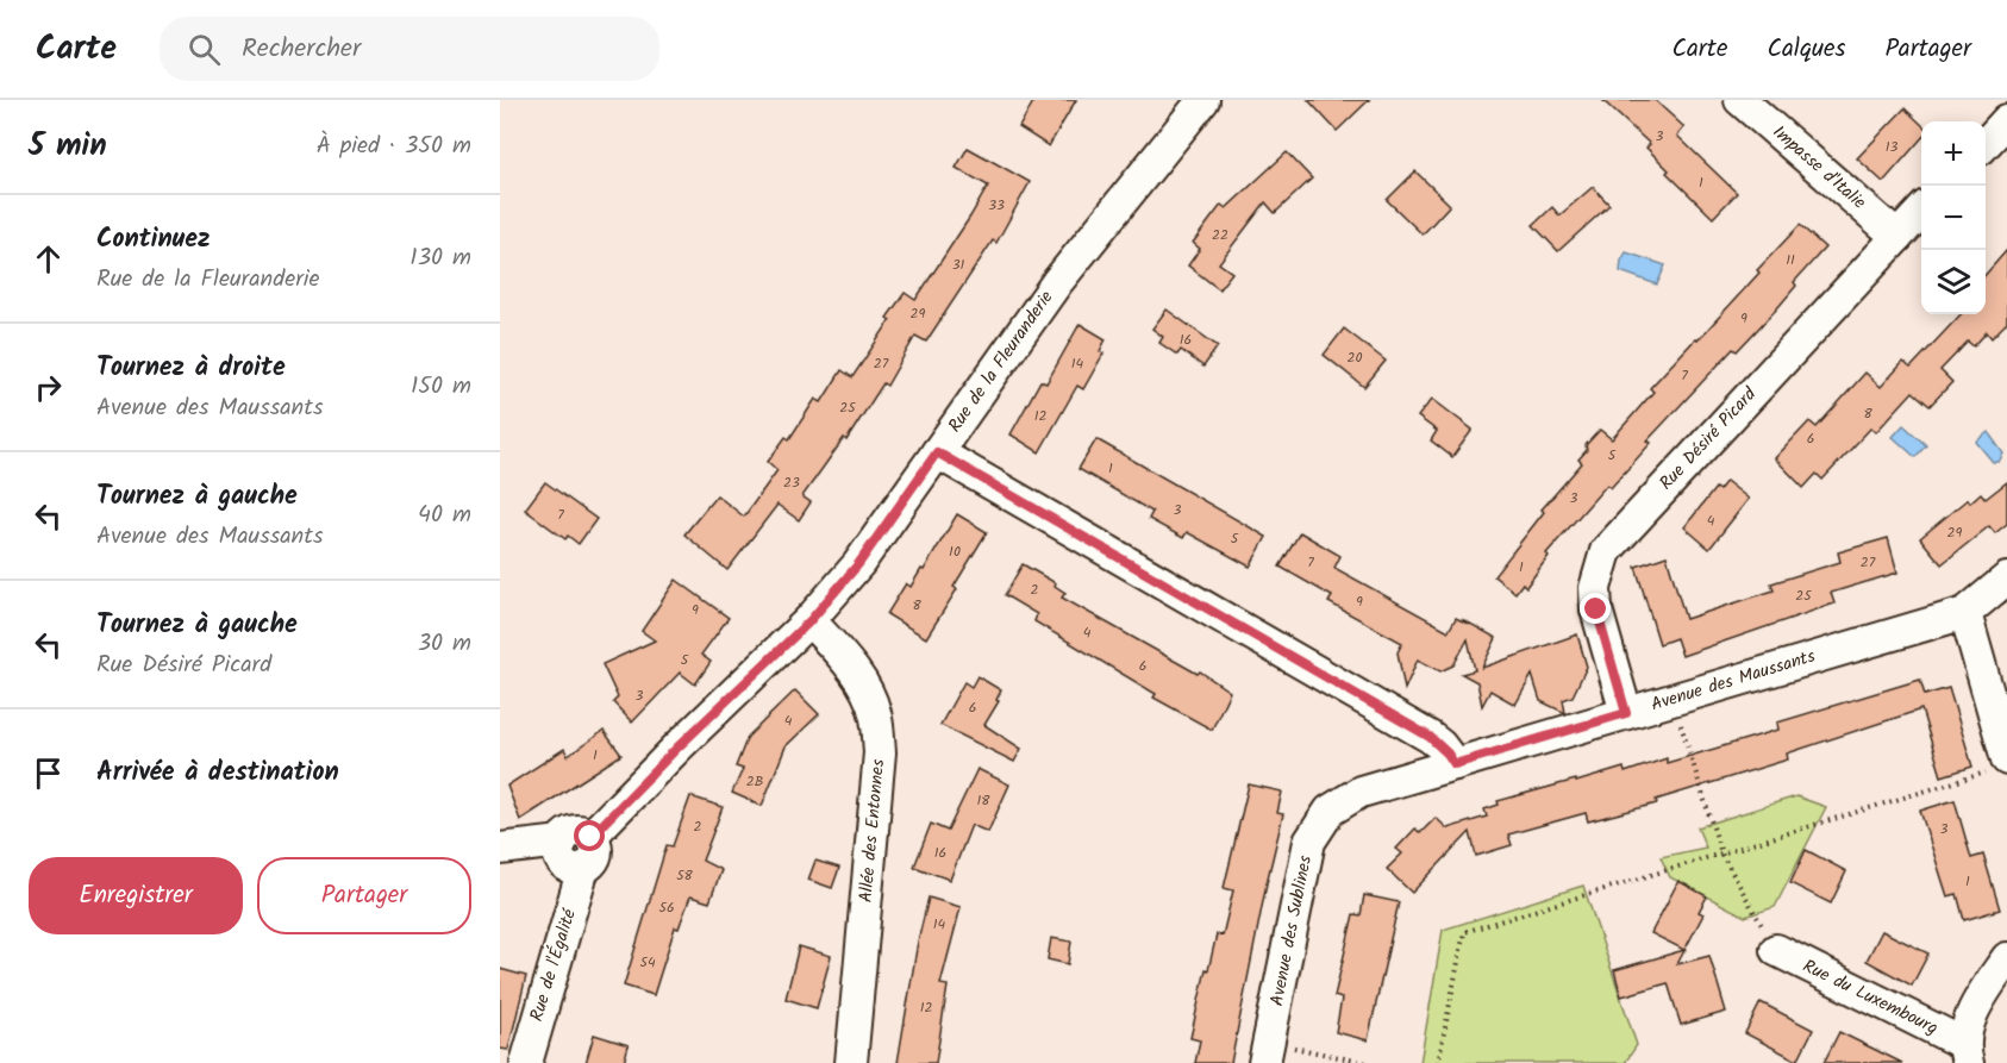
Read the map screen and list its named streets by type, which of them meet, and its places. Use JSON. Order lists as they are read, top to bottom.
{
  "streets": {
    "street": [
      "Impasse d'Italie",
      "Rue de la Fleuranderie",
      "Rue Désiré Picard",
      "Avenue des Maussants",
      "Allée des Entonnes",
      "Avenue des Sublines",
      "Rue de l'Égalité",
      "Rue du Luxembourg"
    ]
  },
  "crossings": [
    ["Impasse d'Italie", "Rue Désiré Picard"],
    ["Rue de la Fleuranderie", "Allée des Entonnes"],
    ["Rue de la Fleuranderie", "Rue de l'Égalité"],
    ["Rue Désiré Picard", "Avenue des Maussants"],
    ["Avenue des Maussants", "Avenue des Sublines"]
  ],
  "house_numbers": [
    "3",
    "13",
    "1",
    "33",
    "22",
    "11",
    "31",
    "29",
    "9",
    "16",
    "20",
    "27",
    "14",
    "7",
    "25",
    "8",
    "12",
    "6",
    "5",
    "1",
    "23",
    "3",
    "3",
    "7",
    "4",
    "29",
    "5",
    "10",
    "7",
    "27",
    "1",
    "2",
    "25",
    "9",
    "8",
    "9",
    "4",
    "5",
    "6",
    "3",
    "6",
    "4",
    "1",
    "2B",
    "18",
    "2",
    "3",
    "16",
    "58",
    "1",
    "56",
    "14",
    "54",
    "12"
  ],
  "page": {
    "header": "Carte",
    "search": "Rechercher",
    "nav": ["Carte", "Calques", "Partager"],
    "heading": ["5 min", "À pied · 350 m"],
    "map_buttons": ["+", "−"],
    "list": [
      ["Continuez", "Rue de la Fleuranderie", "130 m"],
      ["Tournez à droite", "Avenue des Maussants", "150 m"],
      ["Tournez à gauche", "Avenue des Maussants", "40 m"],
      ["Tournez à gauche", "Rue Désiré Picard", "30 m"],
      "Arrivée à destination"
    ],
    "buttons": ["Enregistrer", "Partager"]
  }
}
